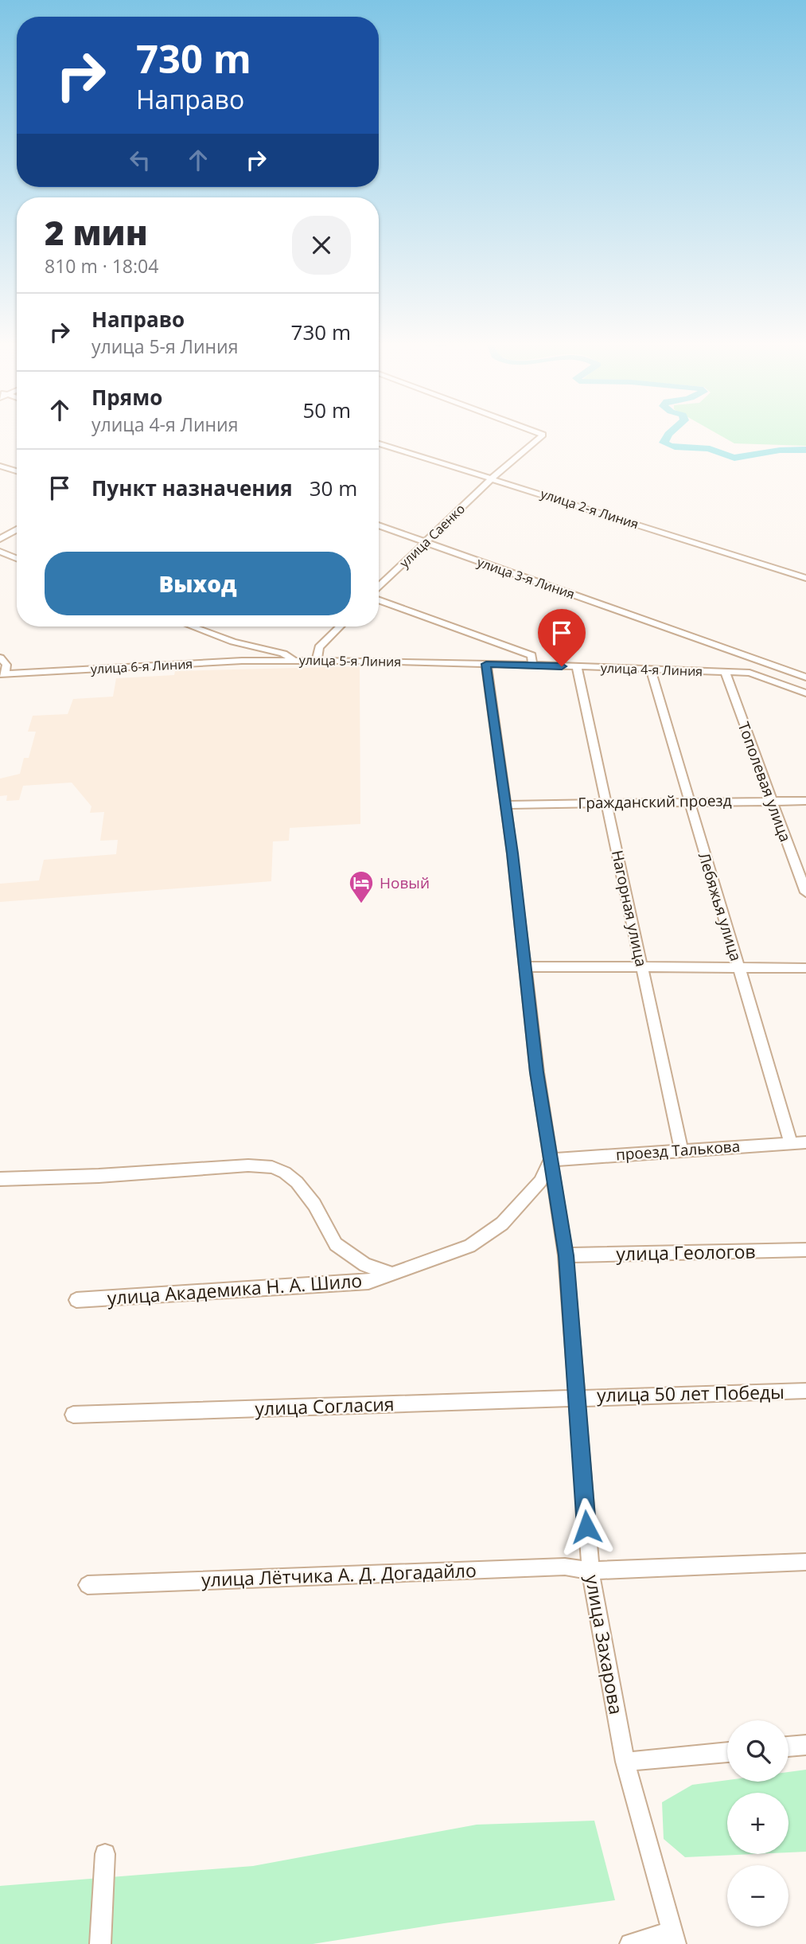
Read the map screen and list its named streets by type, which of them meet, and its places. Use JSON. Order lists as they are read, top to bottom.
{
  "streets": {
    "street": [
      "улица 2-я Линия",
      "улица Саенко",
      "улица 3-я Линия",
      "улица 5-я Линия",
      "улица 6-я Линия",
      "улица 4-я Линия",
      "Тополевая улица",
      "Гражданский проезд",
      "Лебяжья улица",
      "Нагорная улица",
      "проезд Талькова",
      "улица Геологов",
      "улица Академика Н. А. Шило",
      "улица 50 лет Победы",
      "улица Согласия",
      "улица Лётчика А. Д. Догадайло",
      "улица Захарова"
    ]
  },
  "crossings": [
    ["улица 2-я Линия", "улица Саенко"],
    ["улица Саенко", "улица 3-я Линия"],
    ["улица 5-я Линия", "улица 6-я Линия"],
    ["улица 5-я Линия", "улица 4-я Линия"],
    ["улица 5-я Линия", "улица Захарова"],
    ["улица 4-я Линия", "Тополевая улица"],
    ["улица 4-я Линия", "Лебяжья улица"],
    ["улица 4-я Линия", "Нагорная улица"],
    ["Тополевая улица", "Гражданский проезд"],
    ["Гражданский проезд", "Лебяжья улица"],
    ["Гражданский проезд", "Нагорная улица"],
    ["Гражданский проезд", "улица Захарова"],
    ["Лебяжья улица", "проезд Талькова"],
    ["Нагорная улица", "проезд Талькова"],
    ["проезд Талькова", "улица Академика Н. А. Шило"],
    ["проезд Талькова", "улица Захарова"],
    ["улица Геологов", "улица Захарова"],
    ["улица Академика Н. А. Шило", "улица Захарова"],
    ["улица 50 лет Победы", "улица Согласия"],
    ["улица 50 лет Победы", "улица Захарова"],
    ["улица Согласия", "улица Захарова"],
    ["улица Лётчика А. Д. Догадайло", "улица Захарова"]
  ],
  "places": {
    "hotel": ["Новый"]
  },
  "page": {
    "turn": ["730 m", "Направо"],
    "heading": ["2 мин", "810 m · 18:04"],
    "list": [
      {
        "name": "Направо",
        "note": "улица 5-я Линия",
        "value": "730 m"
      },
      {
        "name": "Прямо",
        "note": "улица 4-я Линия",
        "value": "50 m"
      },
      {
        "name": "Пункт назначения",
        "value": "30 m"
      }
    ],
    "buttons": "Выход",
    "map_buttons": ["+", "−"]
  }
}
